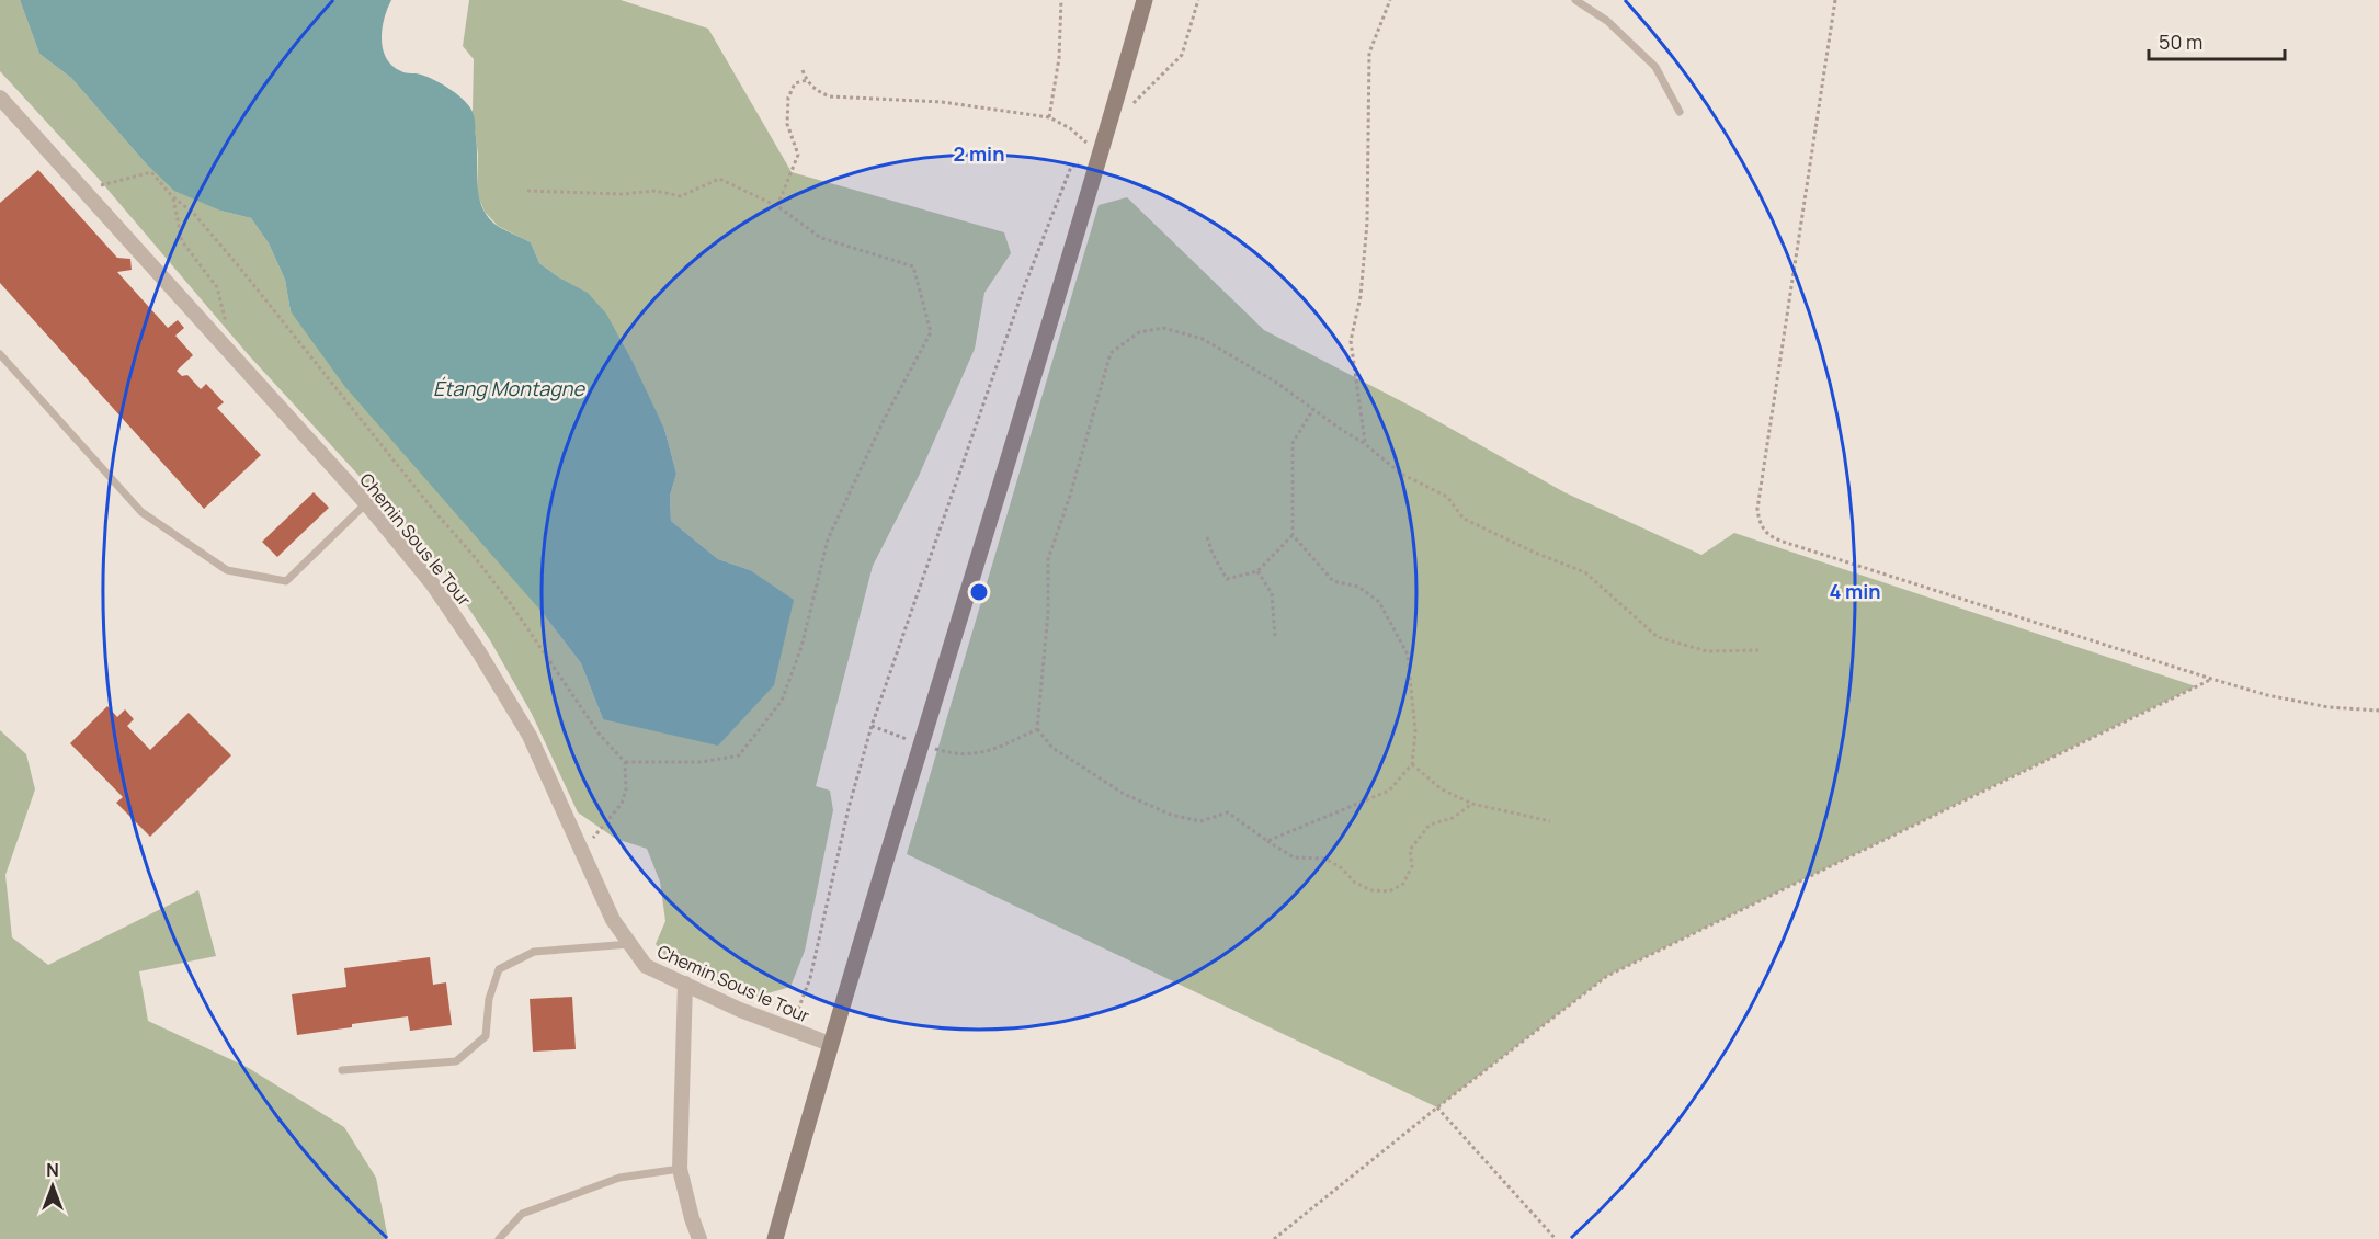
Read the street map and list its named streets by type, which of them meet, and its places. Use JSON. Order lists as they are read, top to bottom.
{
  "streets": {
    "street": ["Chemin Sous le Tour"]
  },
  "water": ["Étang Montagne"],
  "scale_bar": "50 m",
  "north": "top",
  "rings": ["2 min", "4 min"]
}
